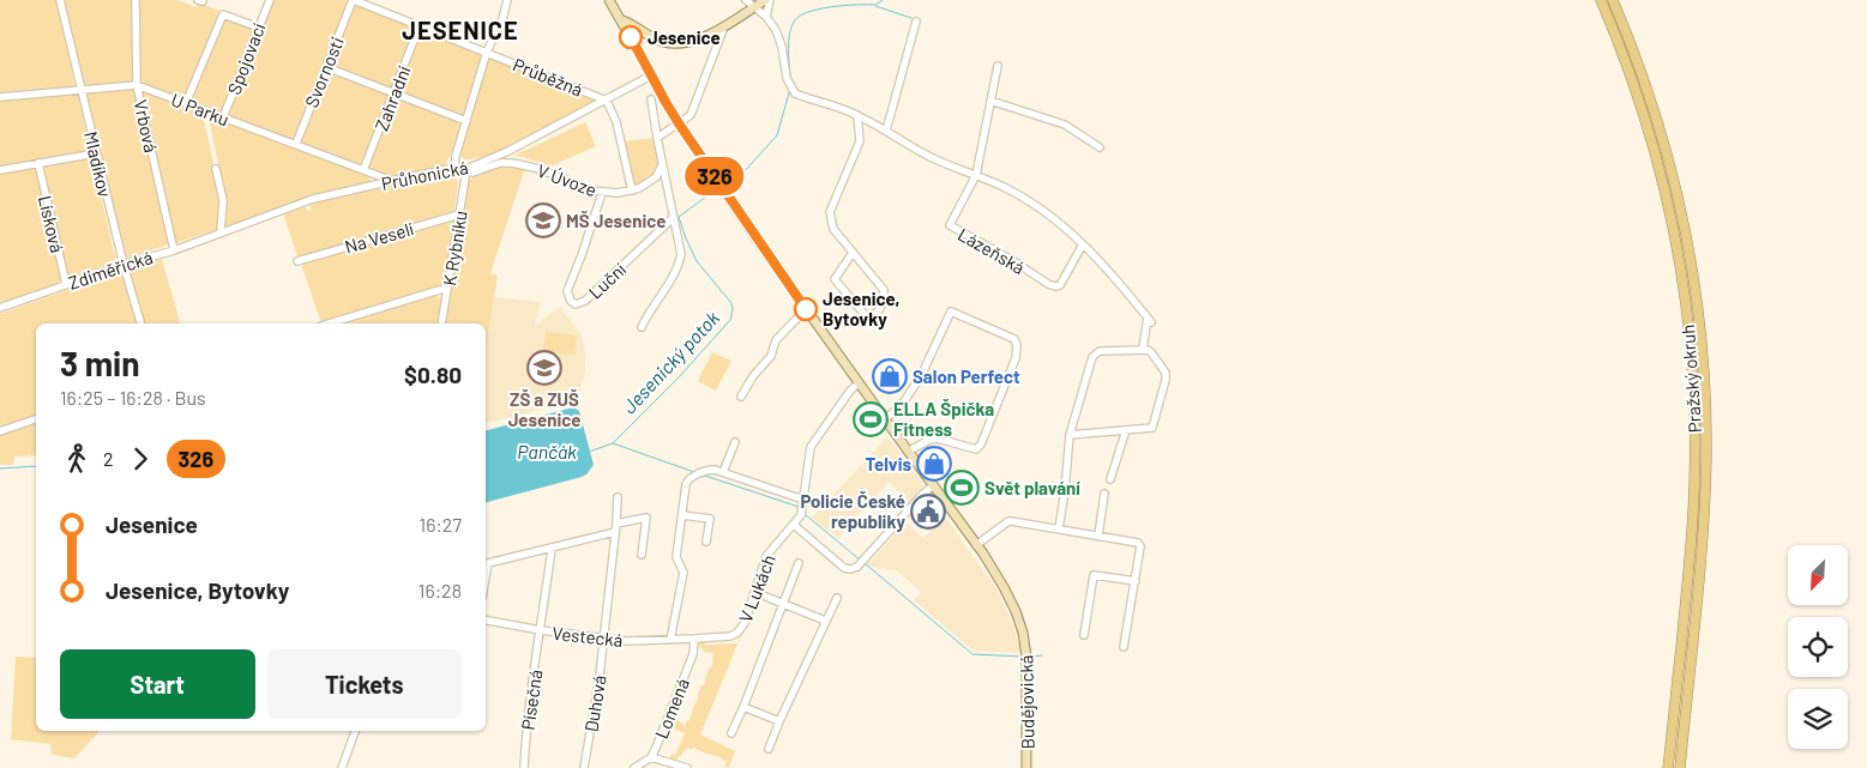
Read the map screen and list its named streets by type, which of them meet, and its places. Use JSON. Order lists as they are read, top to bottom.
{
  "streets": {
    "highway": ["Pražský okruh"],
    "main road": ["Budějovická"],
    "street": [
      "Spojovací",
      "Svornosti",
      "Průběžná",
      "Zahradní",
      "U Parku",
      "Vrbová",
      "Mladíkov",
      "Průhonická",
      "V Úvoze",
      "Lísková",
      "Na Veselí",
      "K Rybníku",
      "Lázeňská",
      "Zdiměřická",
      "Luční",
      "V Lukách",
      "Vestecká",
      "Písečná",
      "Duhová",
      "Lomená"
    ]
  },
  "crossings": [
    ["Spojovací", "U Parku"],
    ["Svornosti", "Průběžná"],
    ["Svornosti", "U Parku"],
    ["Průběžná", "Zahradní"],
    ["Průběžná", "Průhonická"],
    ["Zahradní", "U Parku"],
    ["U Parku", "Vrbová"],
    ["U Parku", "Mladíkov"],
    ["U Parku", "Průhonická"],
    ["Vrbová", "Zdiměřická"],
    ["Mladíkov", "Zdiměřická"],
    ["Průhonická", "V Úvoze"],
    ["Průhonická", "K Rybníku"],
    ["Průhonická", "Zdiměřická"],
    ["Průhonická", "Budějovická"],
    ["V Úvoze", "K Rybníku"],
    ["V Úvoze", "Luční"],
    ["Lísková", "Zdiměřická"],
    ["Na Veselí", "K Rybníku"],
    ["V Lukách", "Vestecká"],
    ["V Lukách", "Budějovická"],
    ["V Lukách", "Lomená"],
    ["Vestecká", "Písečná"],
    ["Vestecká", "Duhová"],
    ["Vestecká", "Lomená"]
  ],
  "districts": ["JESENICE"],
  "water": ["Jesenický potok", "Pančák"],
  "places": {
    "other": ["Jesenice", "Jesenice, Bytovky"],
    "school or university": ["MŠ Jesenice", "ZŠ a ZUŠ Jesenice"],
    "shop": ["Salon Perfect", "Telvis"],
    "sports": ["ELLA Špička Fitness", "Svět plavání"],
    "public building": ["Policie České republiky"]
  },
  "lines": ["bus line 326"],
  "north": "bottom left",
  "page": {
    "on_map": "326",
    "heading": ["3 min", "16:25 – 16:28 · Bus", "$0.80"],
    "legs": ["2", "326"],
    "list": [
      {
        "name": "Jesenice",
        "value": "16:27"
      },
      {
        "name": "Jesenice, Bytovky",
        "value": "16:28"
      }
    ],
    "buttons": ["Start", "Tickets"]
  }
}
